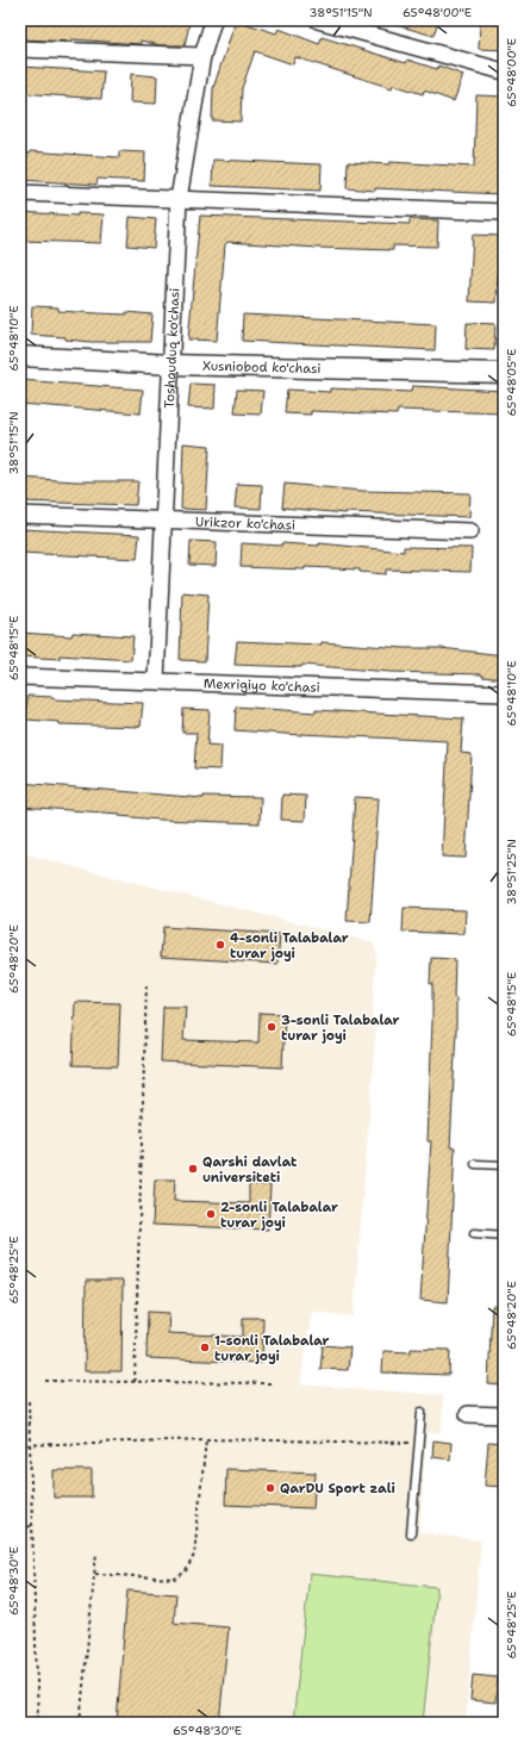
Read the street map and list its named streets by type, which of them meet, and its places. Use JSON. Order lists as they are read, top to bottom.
{
  "streets": {
    "street": [
      "Toshquduq ko'chasi",
      "Xusniobod ko'chasi",
      "Urikzor ko'chasi",
      "Mexrigiyo ko'chasi"
    ]
  },
  "crossings": [
    ["Toshquduq ko'chasi", "Xusniobod ko'chasi"],
    ["Toshquduq ko'chasi", "Urikzor ko'chasi"],
    ["Toshquduq ko'chasi", "Mexrigiyo ko'chasi"]
  ],
  "places": [
    "4-sonli Talabalar turar joyi",
    "3-sonli Talabalar turar joyi",
    "Qarshi davlat universiteti",
    "2-sonli Talabalar turar joyi",
    "1-sonli Talabalar turar joyi",
    "QarDU Sport zali"
  ],
  "coordinates": [
    "38°51'15\"N",
    "65°48'00\"E",
    "65°48'10\"E",
    "65°48'05\"E",
    "65°48'15\"E",
    "38°51'25\"N",
    "65°48'20\"E",
    "65°48'25\"E",
    "65°48'30\"E"
  ]
}
